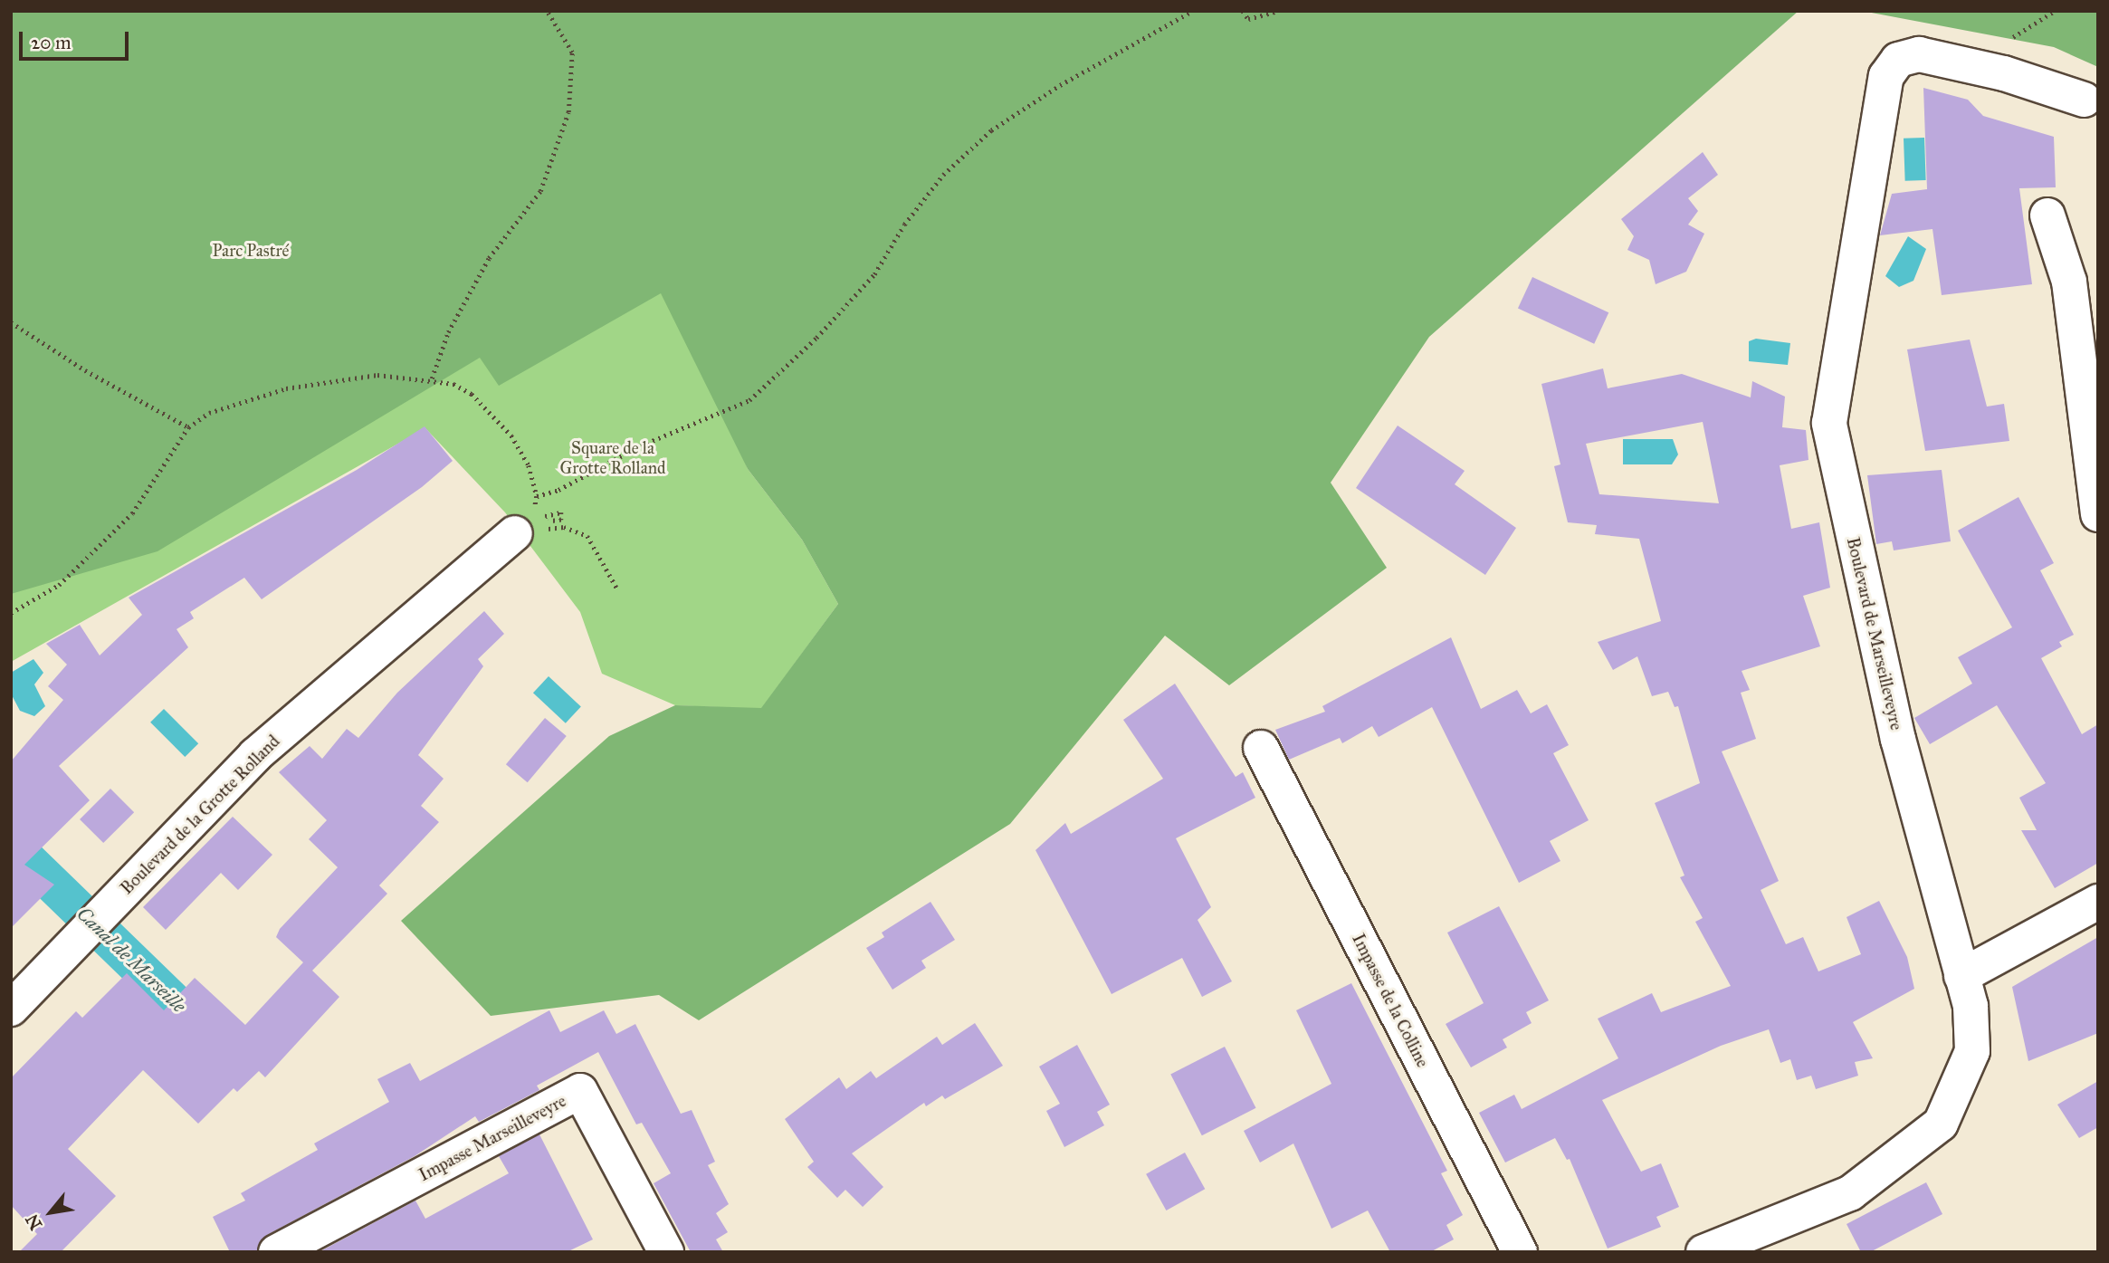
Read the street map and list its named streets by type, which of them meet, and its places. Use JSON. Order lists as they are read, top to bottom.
{
  "streets": {
    "street": [
      "Boulevard de Marseilleveyre",
      "Boulevard de la Grotte Rolland",
      "Impasse de la Colline",
      "Impasse Marseilleveyre"
    ]
  },
  "water": ["Canal de Marseille"],
  "parks": ["Parc Pastré", "Square de la Grotte Rolland"],
  "scale_bar": "20 m",
  "north": "bottom left"
}
